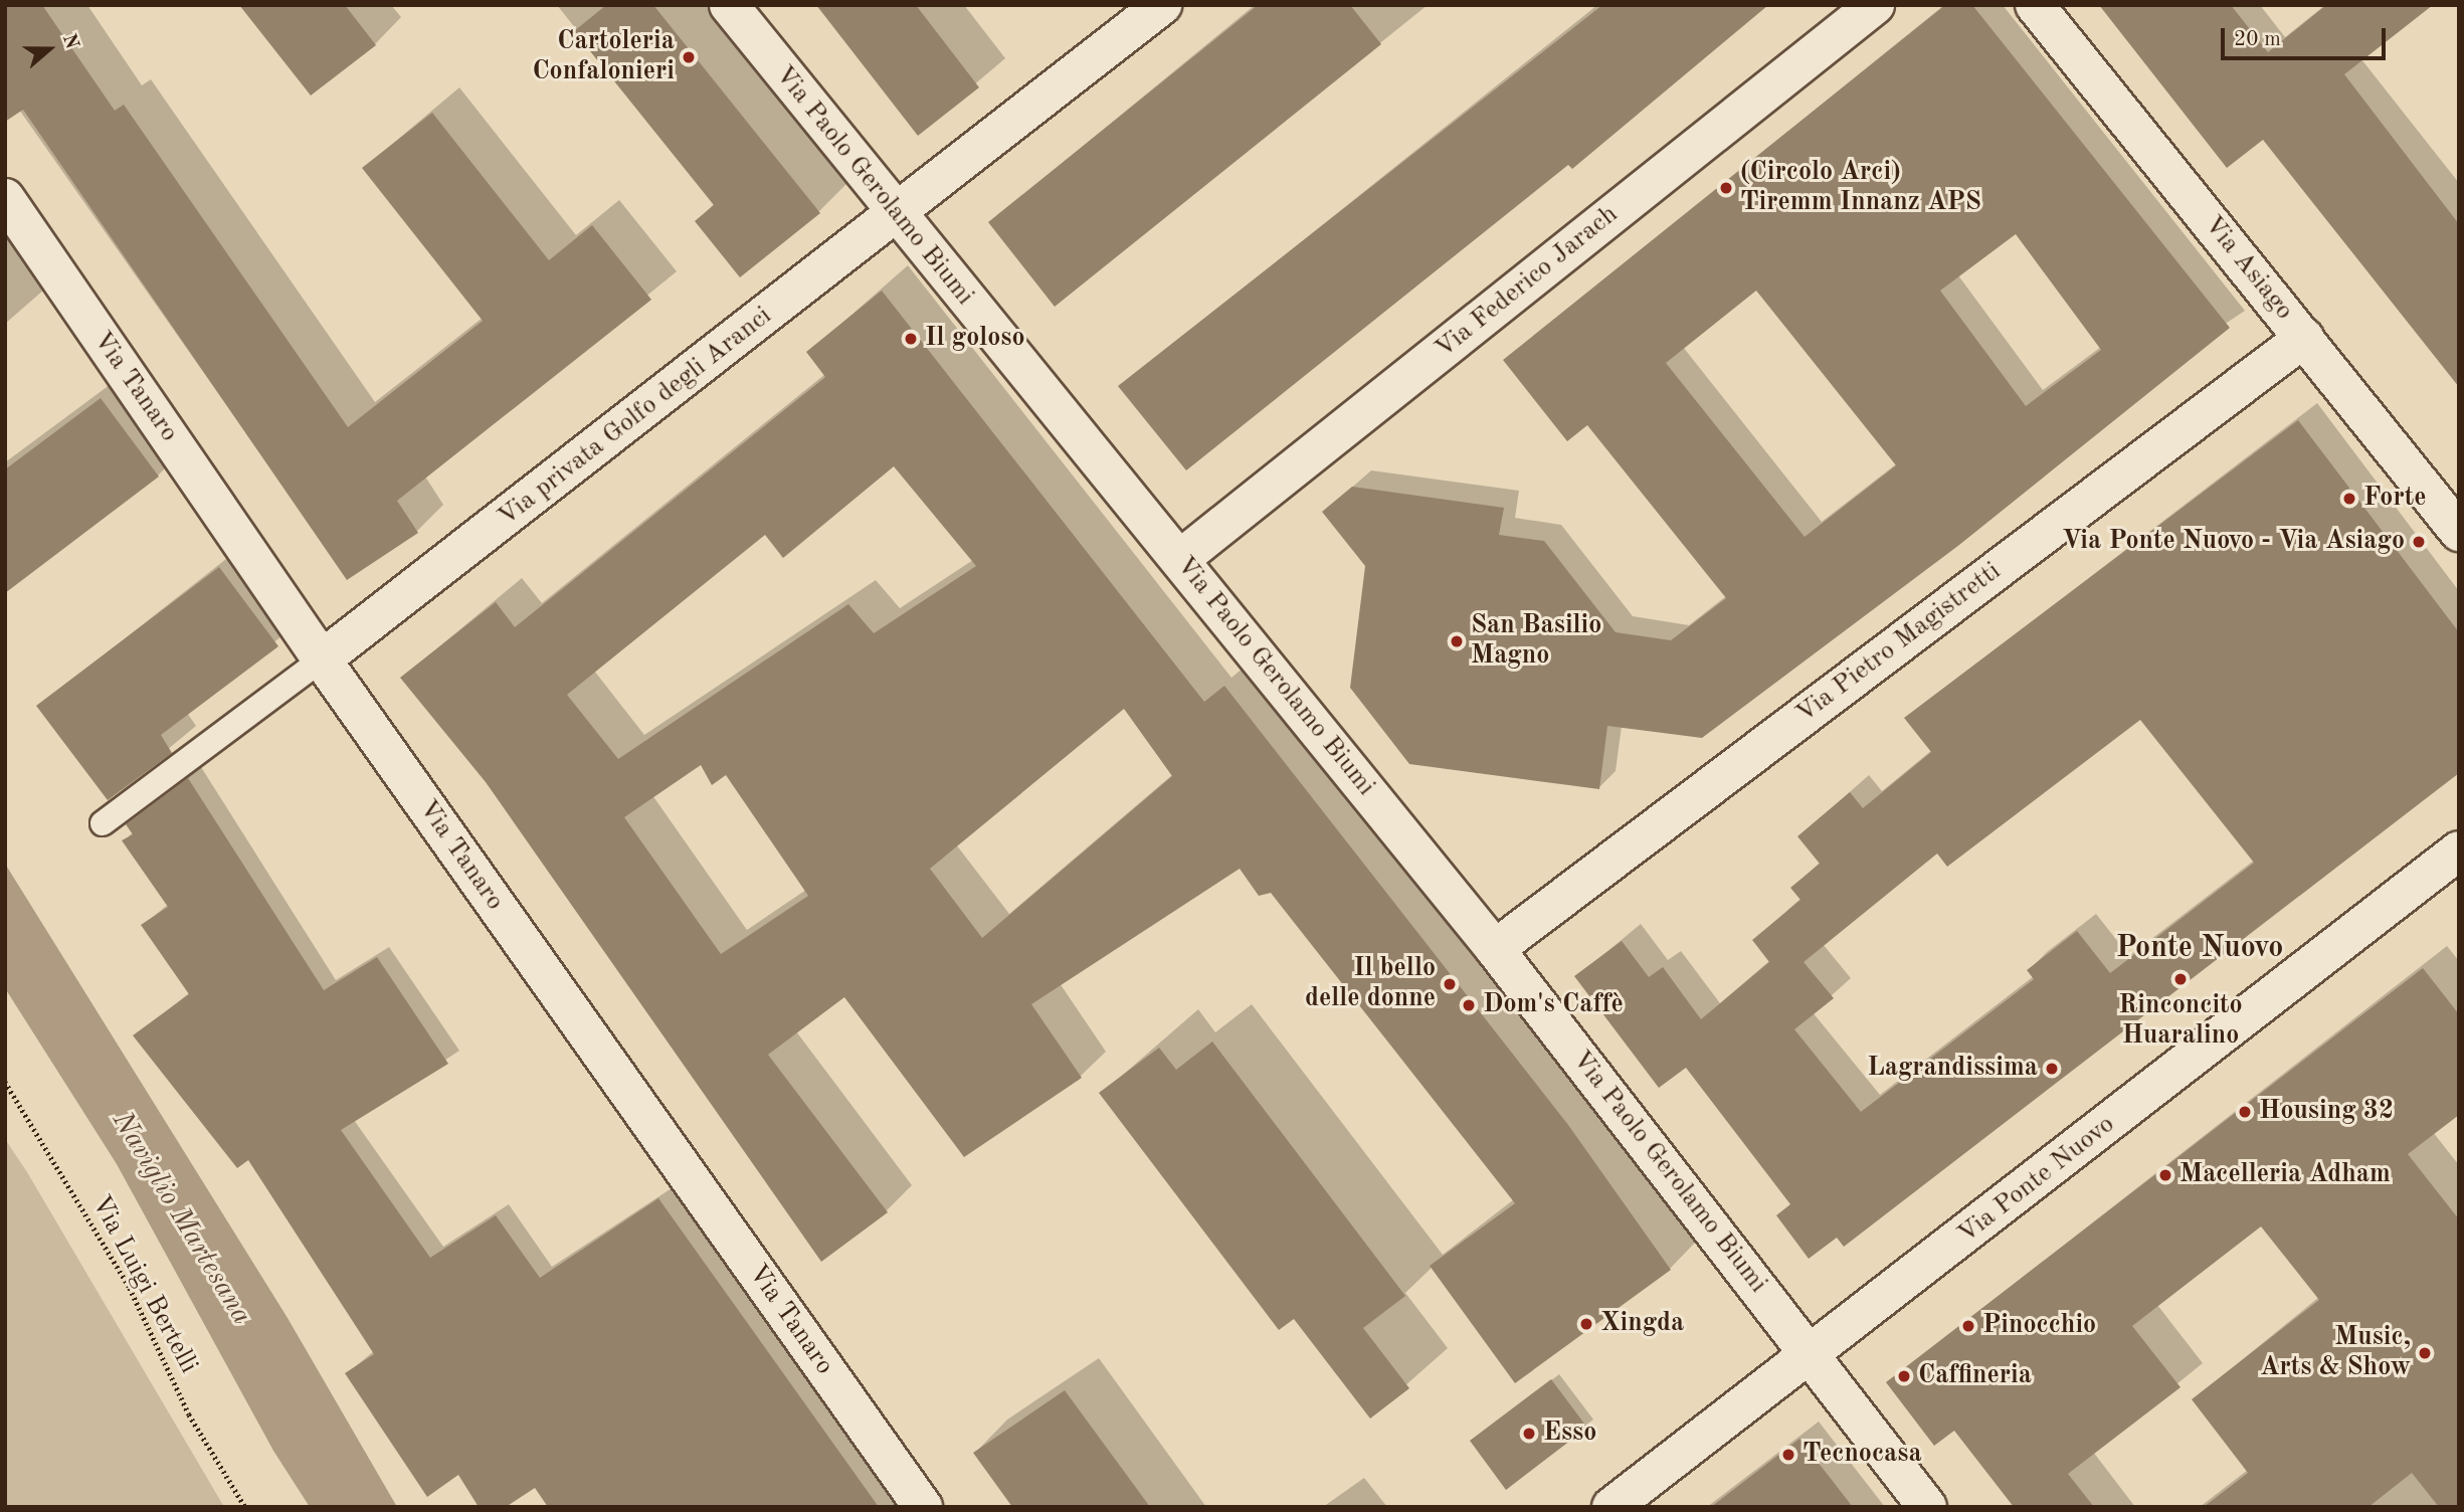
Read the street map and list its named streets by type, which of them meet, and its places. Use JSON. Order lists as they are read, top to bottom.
{
  "streets": {
    "street": [
      "Via Paolo Gerolamo Biumi",
      "Via Asiago",
      "Via Federico Jarach",
      "Via Tanaro",
      "Via privata Golfo degli Aranci",
      "Via Pietro Magistretti",
      "Via Ponte Nuovo"
    ],
    "path": ["Via Luigi Bertelli"]
  },
  "crossings": [
    ["Via Paolo Gerolamo Biumi", "Via Federico Jarach"],
    ["Via Paolo Gerolamo Biumi", "Via privata Golfo degli Aranci"],
    ["Via Paolo Gerolamo Biumi", "Via Pietro Magistretti"],
    ["Via Paolo Gerolamo Biumi", "Via Ponte Nuovo"],
    ["Via Asiago", "Via Pietro Magistretti"],
    ["Via Tanaro", "Via privata Golfo degli Aranci"]
  ],
  "districts": ["Ponte Nuovo"],
  "water": ["Naviglio Martesana"],
  "places": [
    "Cartoleria Confalonieri",
    "(Circolo Arci) Tiremm Innanz APS",
    "Il goloso",
    "Forte",
    "Via Ponte Nuovo - Via Asiago",
    "San Basilio Magno",
    "Rinconcito Huaralino",
    "Il bello delle donne",
    "Dom's Caffè",
    "Lagrandissima",
    "Housing 32",
    "Macelleria Adham",
    "Xingda",
    "Pinocchio",
    "Music, Arts & Show",
    "Caffineria",
    "Esso",
    "Tecnocasa"
  ],
  "scale_bar": "20 m",
  "north": "right"
}
